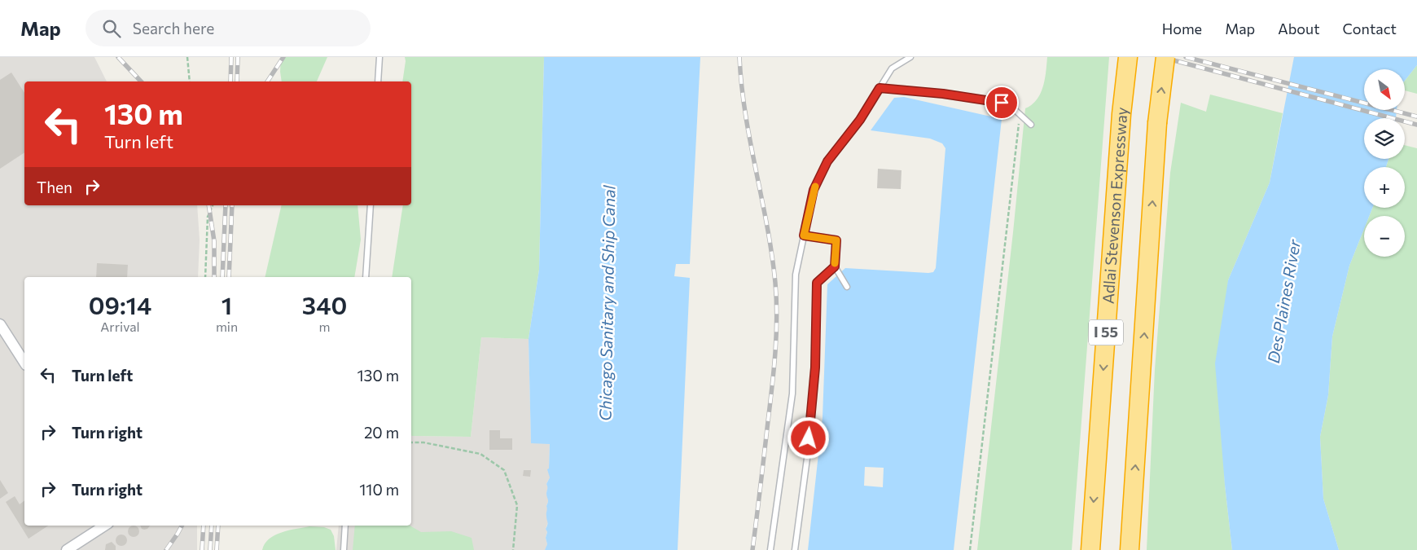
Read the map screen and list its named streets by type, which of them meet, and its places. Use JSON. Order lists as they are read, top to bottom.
{
  "streets": {
    "highway": ["Adlai Stevenson Expressway", "I 55"]
  },
  "water": ["Des Plaines River", "Chicago Sanitary and Ship Canal"],
  "north": "bottom right",
  "page": {
    "header": "Map",
    "search": "Search here",
    "nav": [
      "Home",
      "Map",
      "About",
      "Contact"
    ],
    "map_buttons": ["+", "−"],
    "turn": ["130 m", "Turn left"],
    "then": "Then",
    "eta": [
      "09:14",
      "Arrival",
      "1",
      "min",
      "340",
      "m"
    ],
    "list": [
      {
        "name": "Turn left",
        "value": "130 m"
      },
      {
        "name": "Turn right",
        "value": "20 m"
      },
      {
        "name": "Turn right",
        "value": "110 m"
      }
    ]
  }
}
